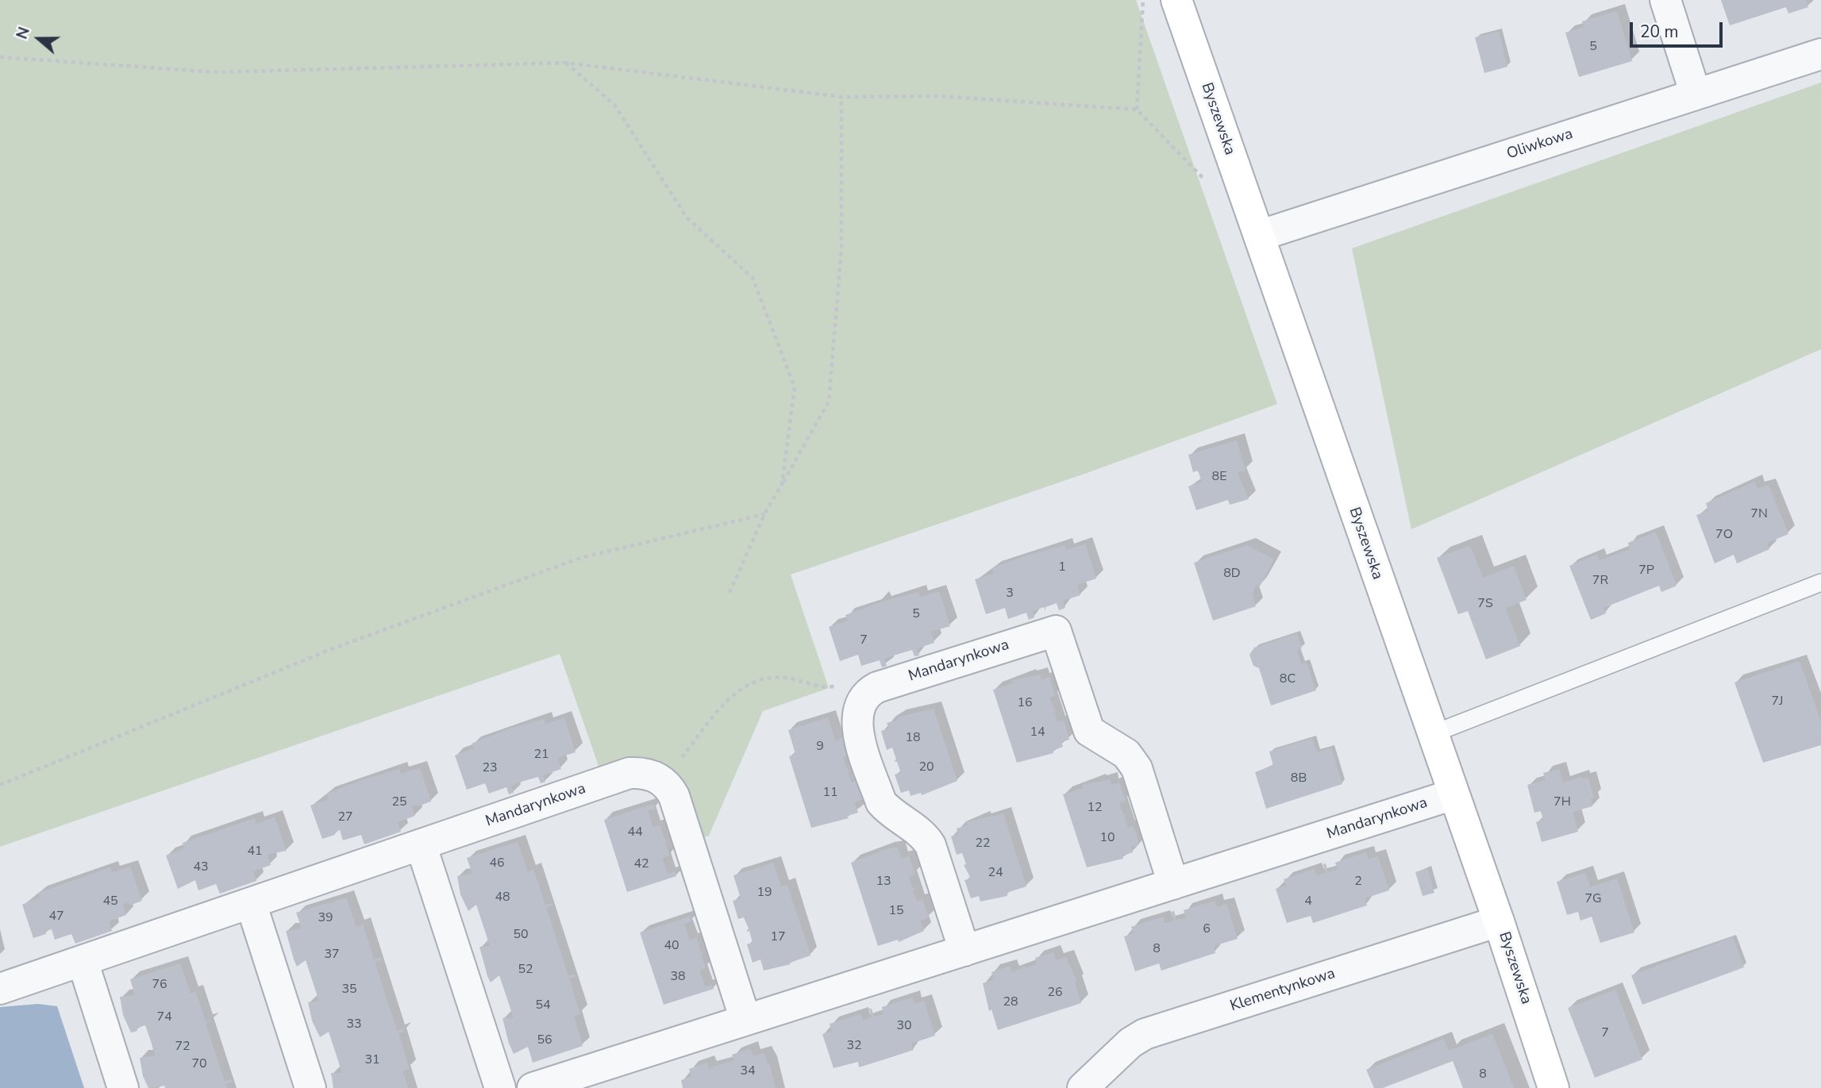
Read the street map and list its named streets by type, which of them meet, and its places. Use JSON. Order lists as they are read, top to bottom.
{
  "streets": {
    "street": [
      "Byszewska",
      "Oliwkowa",
      "Mandarynkowa",
      "Klementynkowa"
    ]
  },
  "crossings": [
    ["Byszewska", "Oliwkowa"],
    ["Byszewska", "Mandarynkowa"],
    ["Byszewska", "Klementynkowa"]
  ],
  "house_numbers": [
    "5",
    "8E",
    "7N",
    "7O",
    "1",
    "7P",
    "8D",
    "7R",
    "3",
    "7S",
    "5",
    "7",
    "8C",
    "7J",
    "16",
    "14",
    "18",
    "9",
    "21",
    "20",
    "23",
    "8B",
    "11",
    "25",
    "7H",
    "12",
    "27",
    "44",
    "10",
    "22",
    "41",
    "46",
    "42",
    "43",
    "24",
    "13",
    "2",
    "19",
    "48",
    "7G",
    "45",
    "4",
    "15",
    "47",
    "39",
    "6",
    "50",
    "17",
    "40",
    "8",
    "37",
    "52",
    "38",
    "76",
    "35",
    "26",
    "28",
    "54",
    "74",
    "33",
    "30",
    "7",
    "56",
    "32",
    "72",
    "31",
    "70",
    "34",
    "8"
  ],
  "scale_bar": "20 m",
  "north": "left"
}
